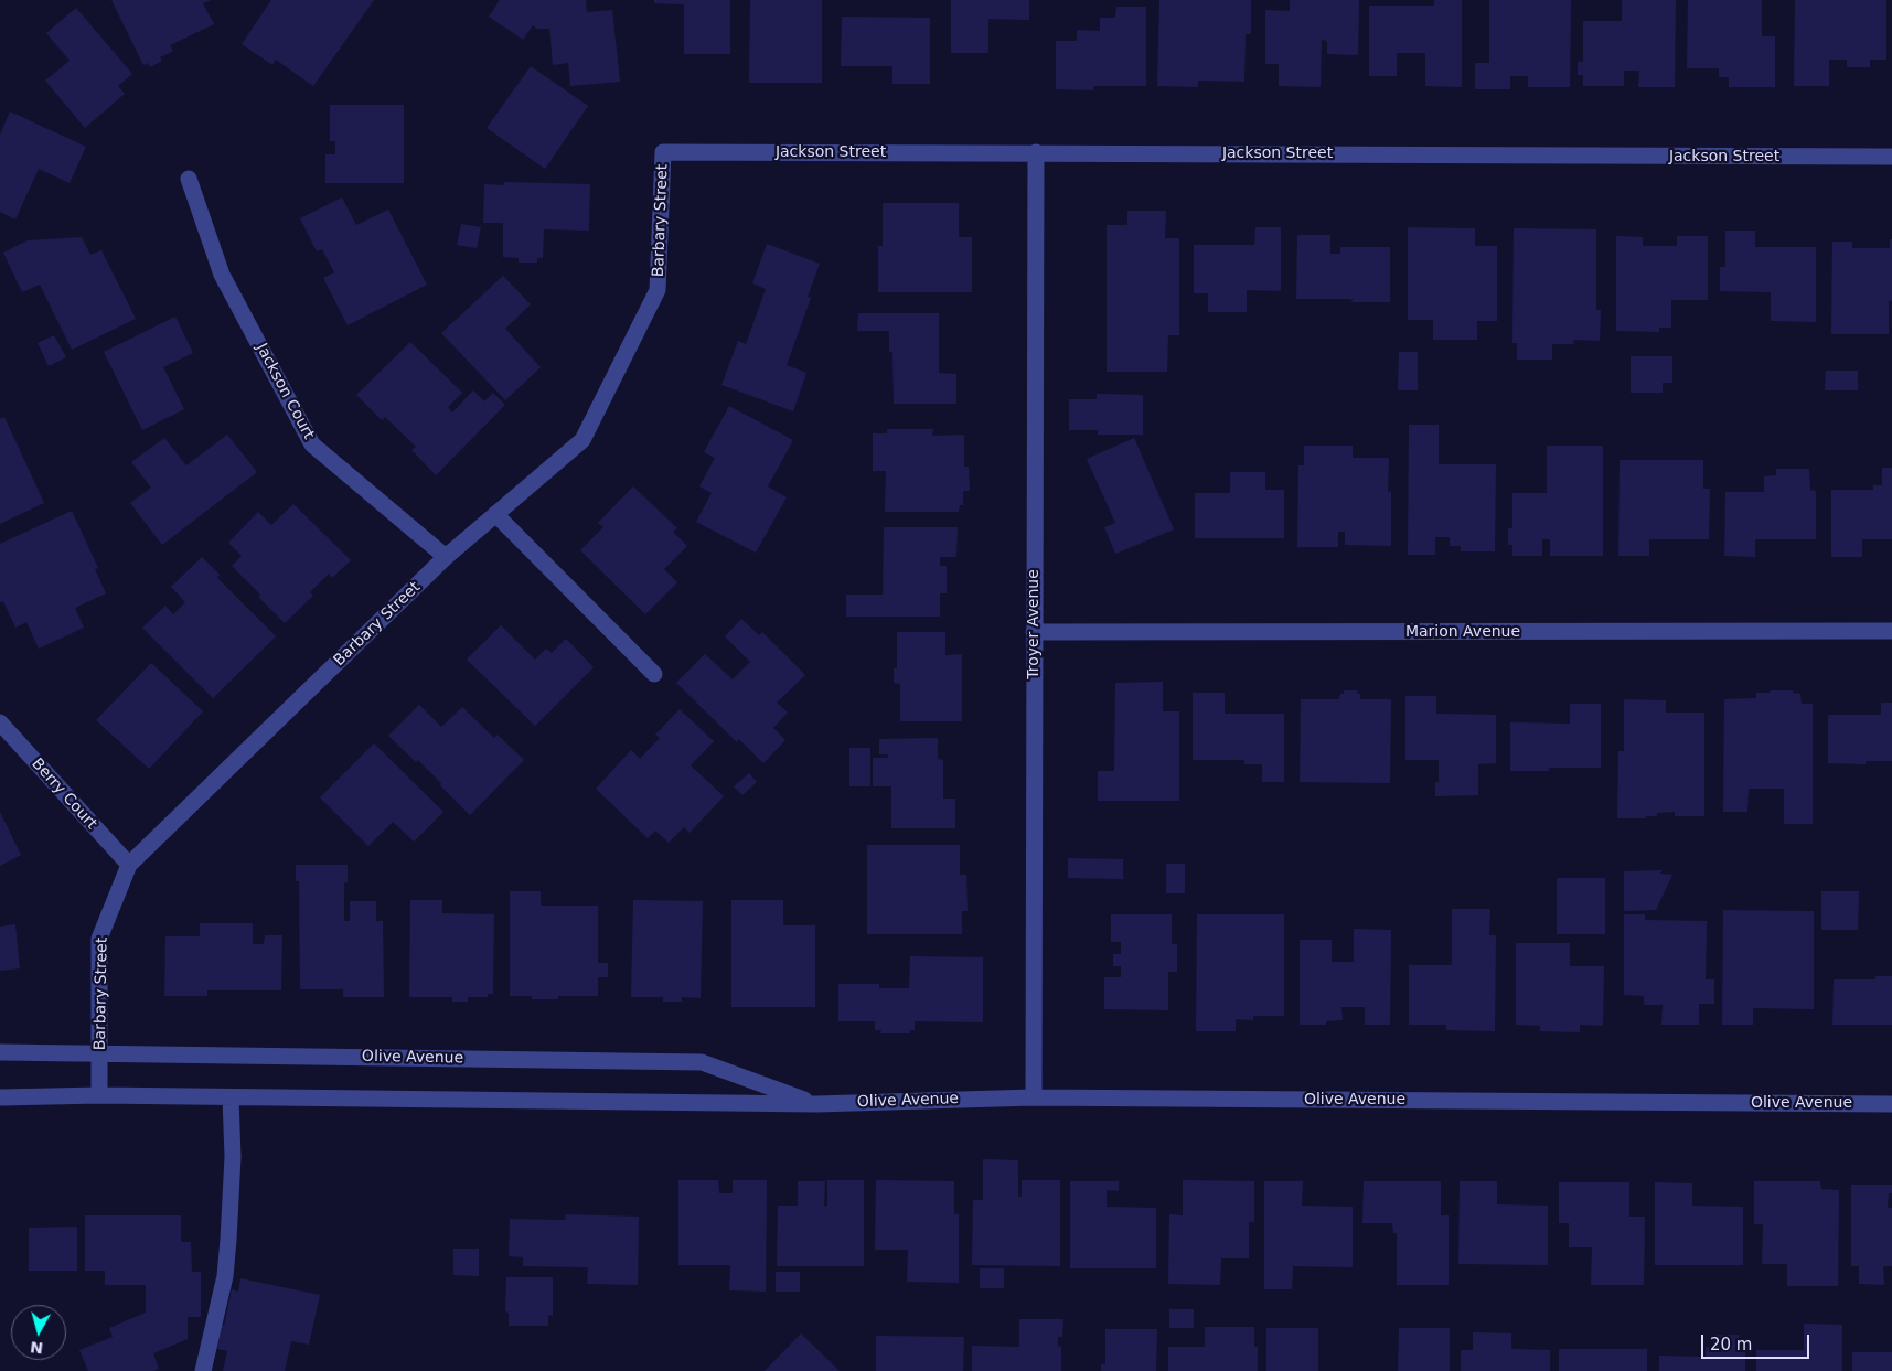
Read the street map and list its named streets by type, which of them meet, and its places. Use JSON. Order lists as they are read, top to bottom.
{
  "streets": {
    "street": [
      "Jackson Street",
      "Barbary Street",
      "Jackson Court",
      "Troyer Avenue",
      "Marion Avenue",
      "Berry Court",
      "Olive Avenue"
    ]
  },
  "crossings": [
    ["Jackson Street", "Barbary Street"],
    ["Jackson Street", "Troyer Avenue"],
    ["Barbary Street", "Jackson Court"],
    ["Barbary Street", "Berry Court"],
    ["Barbary Street", "Olive Avenue"],
    ["Troyer Avenue", "Marion Avenue"],
    ["Troyer Avenue", "Olive Avenue"]
  ],
  "scale_bar": "20 m",
  "north": "bottom"
}
